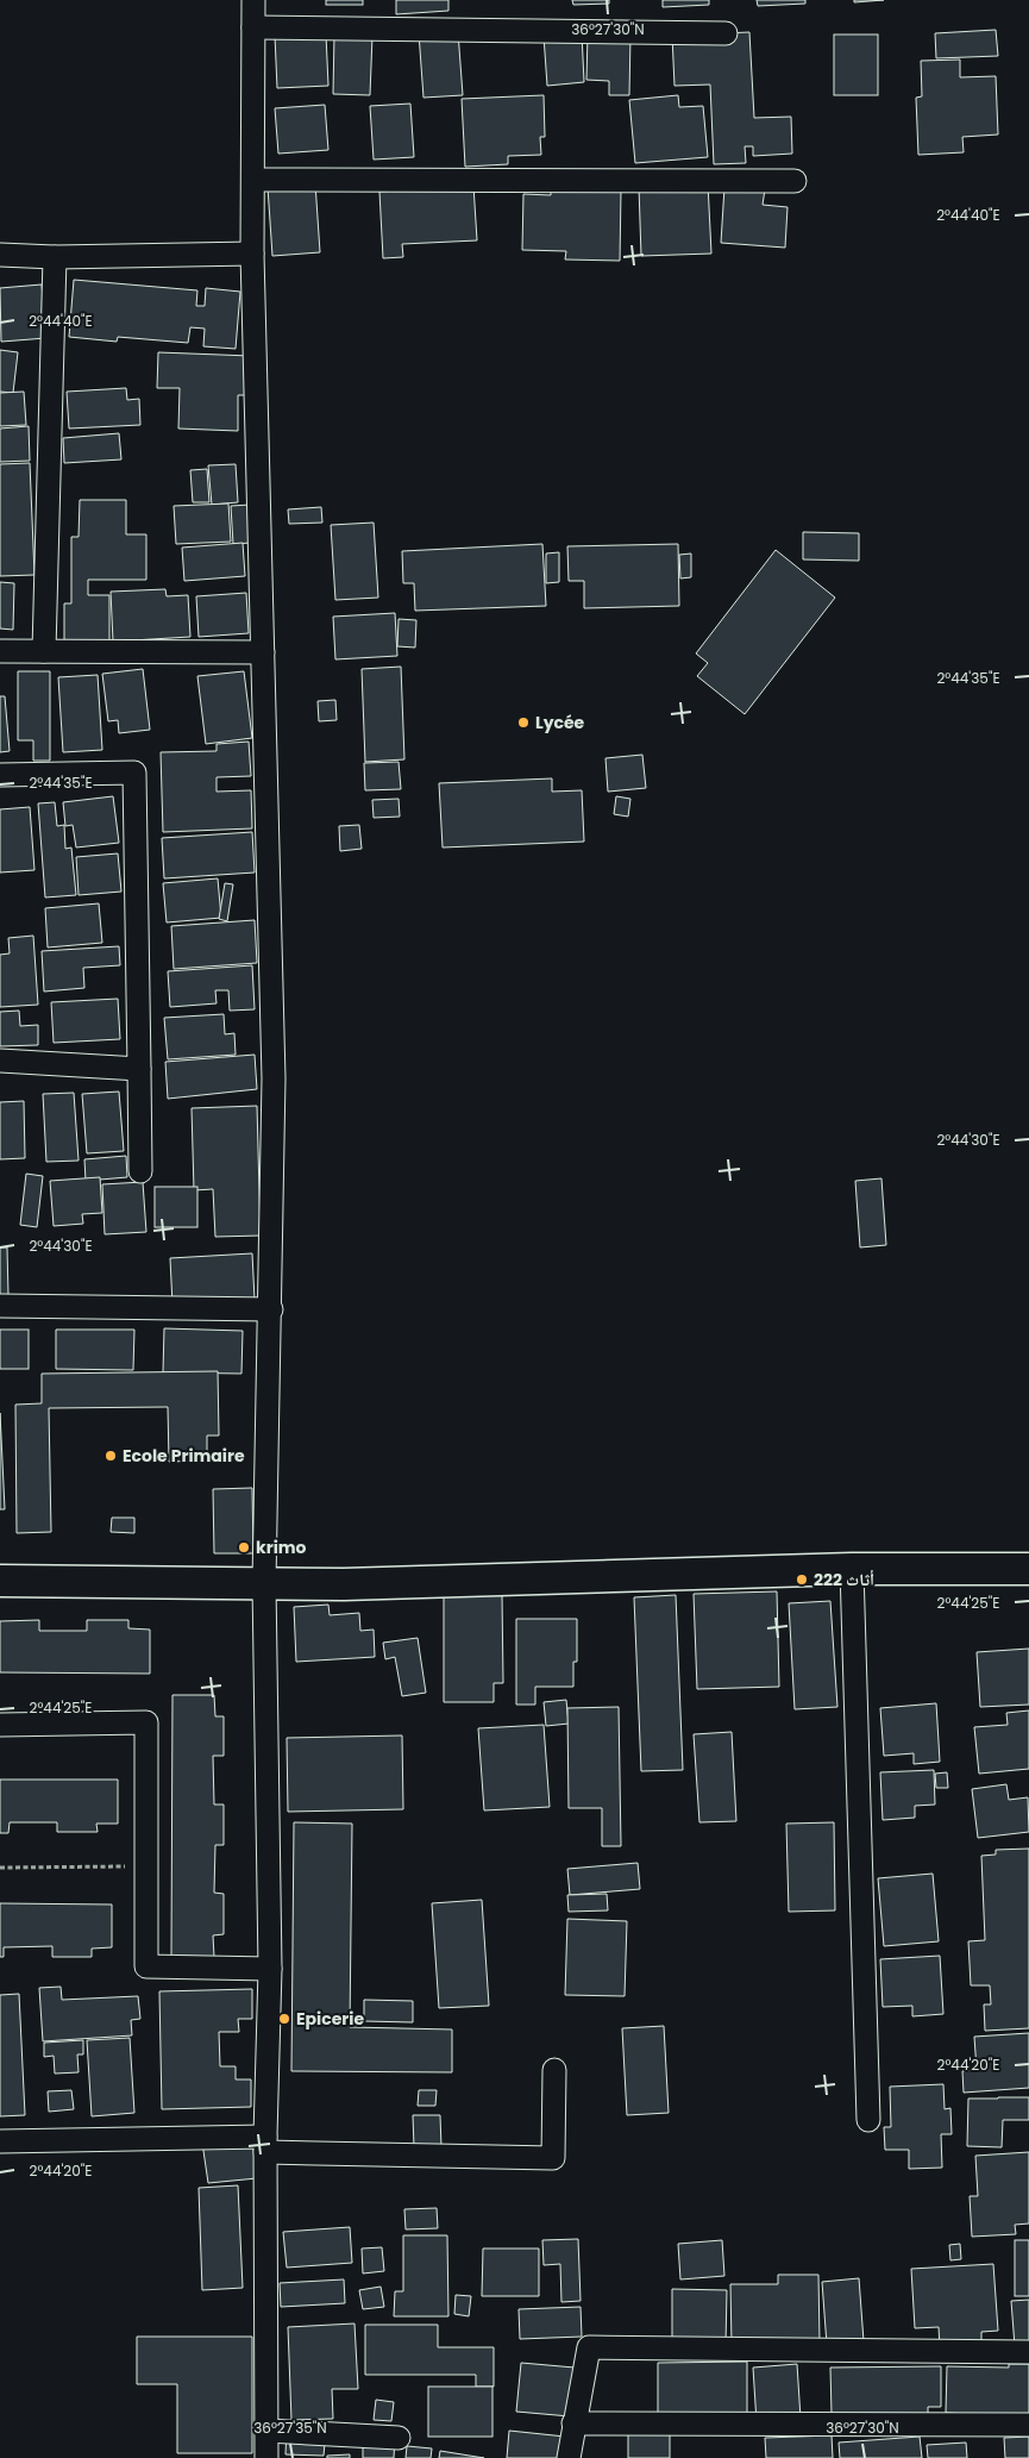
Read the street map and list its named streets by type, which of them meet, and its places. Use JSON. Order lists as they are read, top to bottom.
{
  "places": [
    "Lycée",
    "Ecole Primaire",
    "krimo",
    "أثاث 222",
    "Epicerie"
  ],
  "coordinates": [
    "36°27'30\"N",
    "2°44'40\"E",
    "2°44'35\"E",
    "2°44'30\"E",
    "2°44'25\"E",
    "2°44'20\"E",
    "36°27'35\"N"
  ]
}
